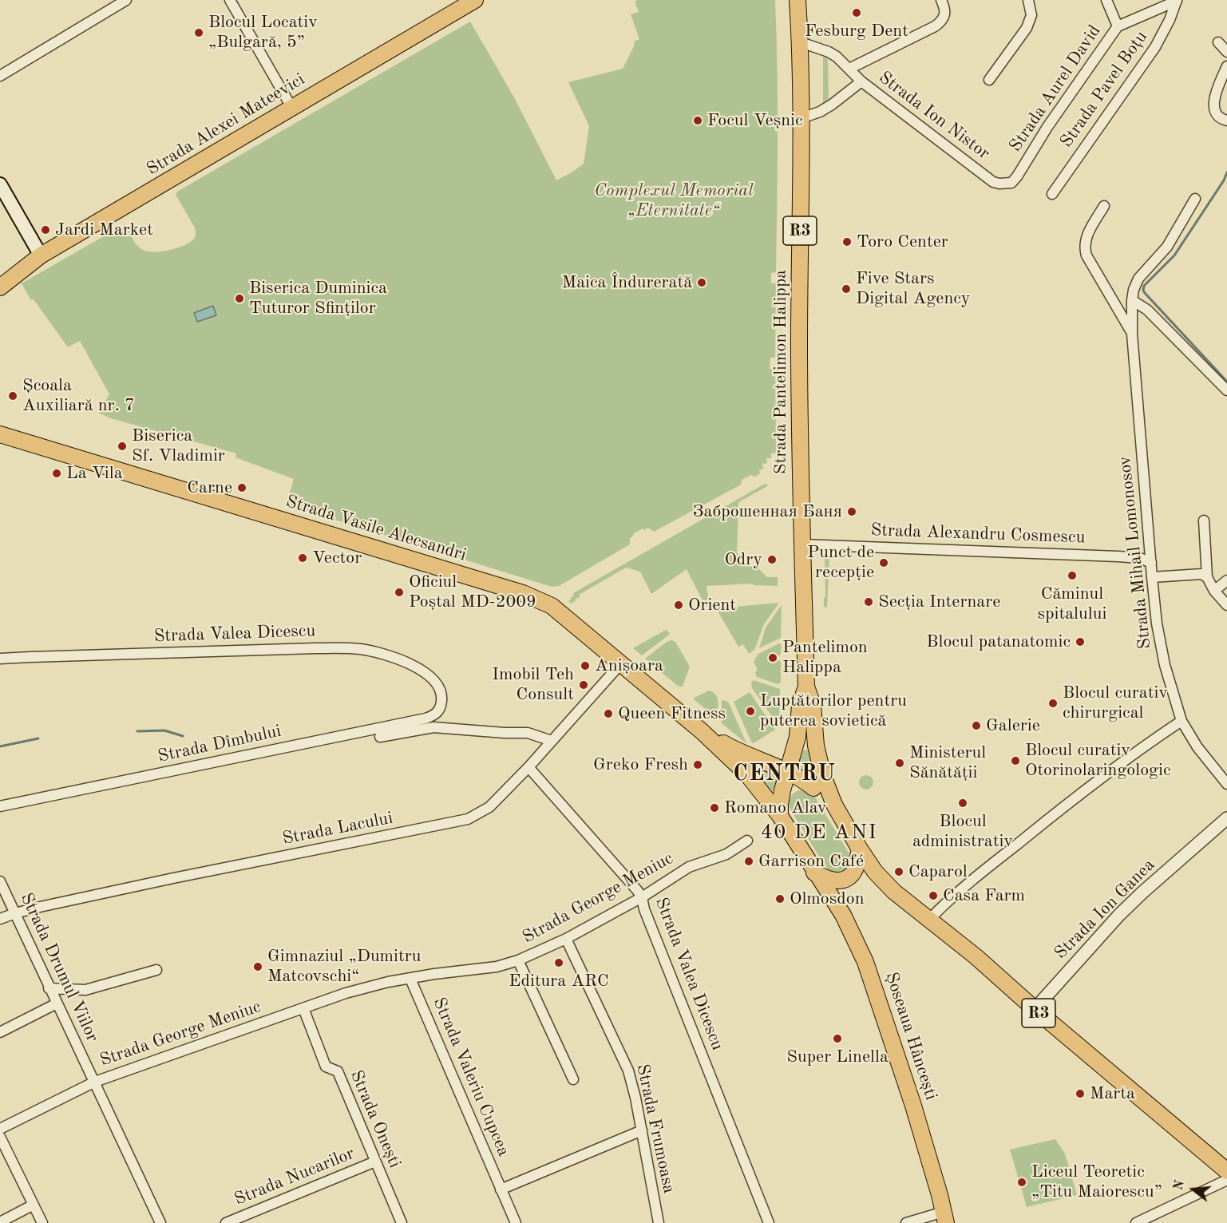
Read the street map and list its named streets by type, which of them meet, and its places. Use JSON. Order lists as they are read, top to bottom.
{
  "streets": {
    "main road": [
      "Strada Alexei Mateevici",
      "R3",
      "Strada Pantelimon Halippa",
      "Strada Vasile Alecsandri",
      "Șoseaua Hâncești"
    ],
    "street": [
      "Strada Aurel David",
      "Strada Pavel Boțu",
      "Strada Ion Nistor",
      "Strada Alexandru Cosmescu",
      "Strada Mihail Lomonosov",
      "Strada Valea Dicescu",
      "Strada Dîmbului",
      "Strada Lacului",
      "Strada George Meniuc",
      "Strada Ion Ganea",
      "Strada Drumul Viilor",
      "Strada Valeriu Cupcea",
      "Strada Onești",
      "Strada Frumoasa",
      "Strada Nucarilor"
    ]
  },
  "crossings": [
    ["Strada Aurel David", "Strada Ion Nistor"],
    ["Strada Ion Nistor", "Strada Pantelimon Halippa"],
    ["R3", "Strada Pantelimon Halippa"],
    ["R3", "Strada Vasile Alecsandri"],
    ["R3", "Strada Ion Ganea"],
    ["R3", "Șoseaua Hâncești"],
    ["Strada Pantelimon Halippa", "Strada Alexandru Cosmescu"],
    ["Strada Vasile Alecsandri", "Strada Lacului"],
    ["Strada Vasile Alecsandri", "Șoseaua Hâncești"],
    ["Strada Alexandru Cosmescu", "Strada Mihail Lomonosov"],
    ["Strada Valea Dicescu", "Strada Dîmbului"],
    ["Strada Valea Dicescu", "Strada Lacului"],
    ["Strada Valea Dicescu", "Strada George Meniuc"],
    ["Strada Lacului", "Strada Drumul Viilor"],
    ["Strada George Meniuc", "Strada Drumul Viilor"],
    ["Strada George Meniuc", "Strada Valeriu Cupcea"],
    ["Strada George Meniuc", "Strada Onești"],
    ["Strada George Meniuc", "Strada Frumoasa"],
    ["Strada Onești", "Strada Nucarilor"]
  ],
  "districts": ["CENTRU", "40 DE ANI"],
  "parks": ["Complexul Memorial „Eternitate“"],
  "places": [
    "Fesburg Dent",
    "Blocul Locativ „Bulgară, 5”",
    "Focul Veșnic",
    "Jardi Market",
    "Toro Center",
    "Maica Îndurerată",
    "Five Stars Digital Agency",
    "Biserica Duminica Tuturor Sfinților",
    "Școala Auxiliară nr. 7",
    "Biserica Sf. Vladimir",
    "La Vila",
    "Carne",
    "Заброшенная Баня",
    "Vector",
    "Odry",
    "Punct de recepție",
    "Căminul spitalului",
    "Oficiul Poștal MD-2009",
    "Secția Internare",
    "Orient",
    "Blocul patanatomic",
    "Pantelimon Halippa",
    "Anișoara",
    "Imobil Teh Consult",
    "Blocul curativ chirurgical",
    "Luptătorilor pentru puterea sovietică",
    "Queen Fitness",
    "Galerie",
    "Blocul curativ Otorinolaringologic",
    "Ministerul Sănătății",
    "Greko Fresh",
    "Blocul administrativ",
    "Romano Alav",
    "Garrison Café",
    "Caparol",
    "Casa Farm",
    "Olmosdon",
    "Editura ARC",
    "Gimnaziul „Dumitru Matcovschi“",
    "Super Linella",
    "Marta",
    "Liceul Teoretic „Titu Maiorescu”"
  ],
  "north": "left"
}
